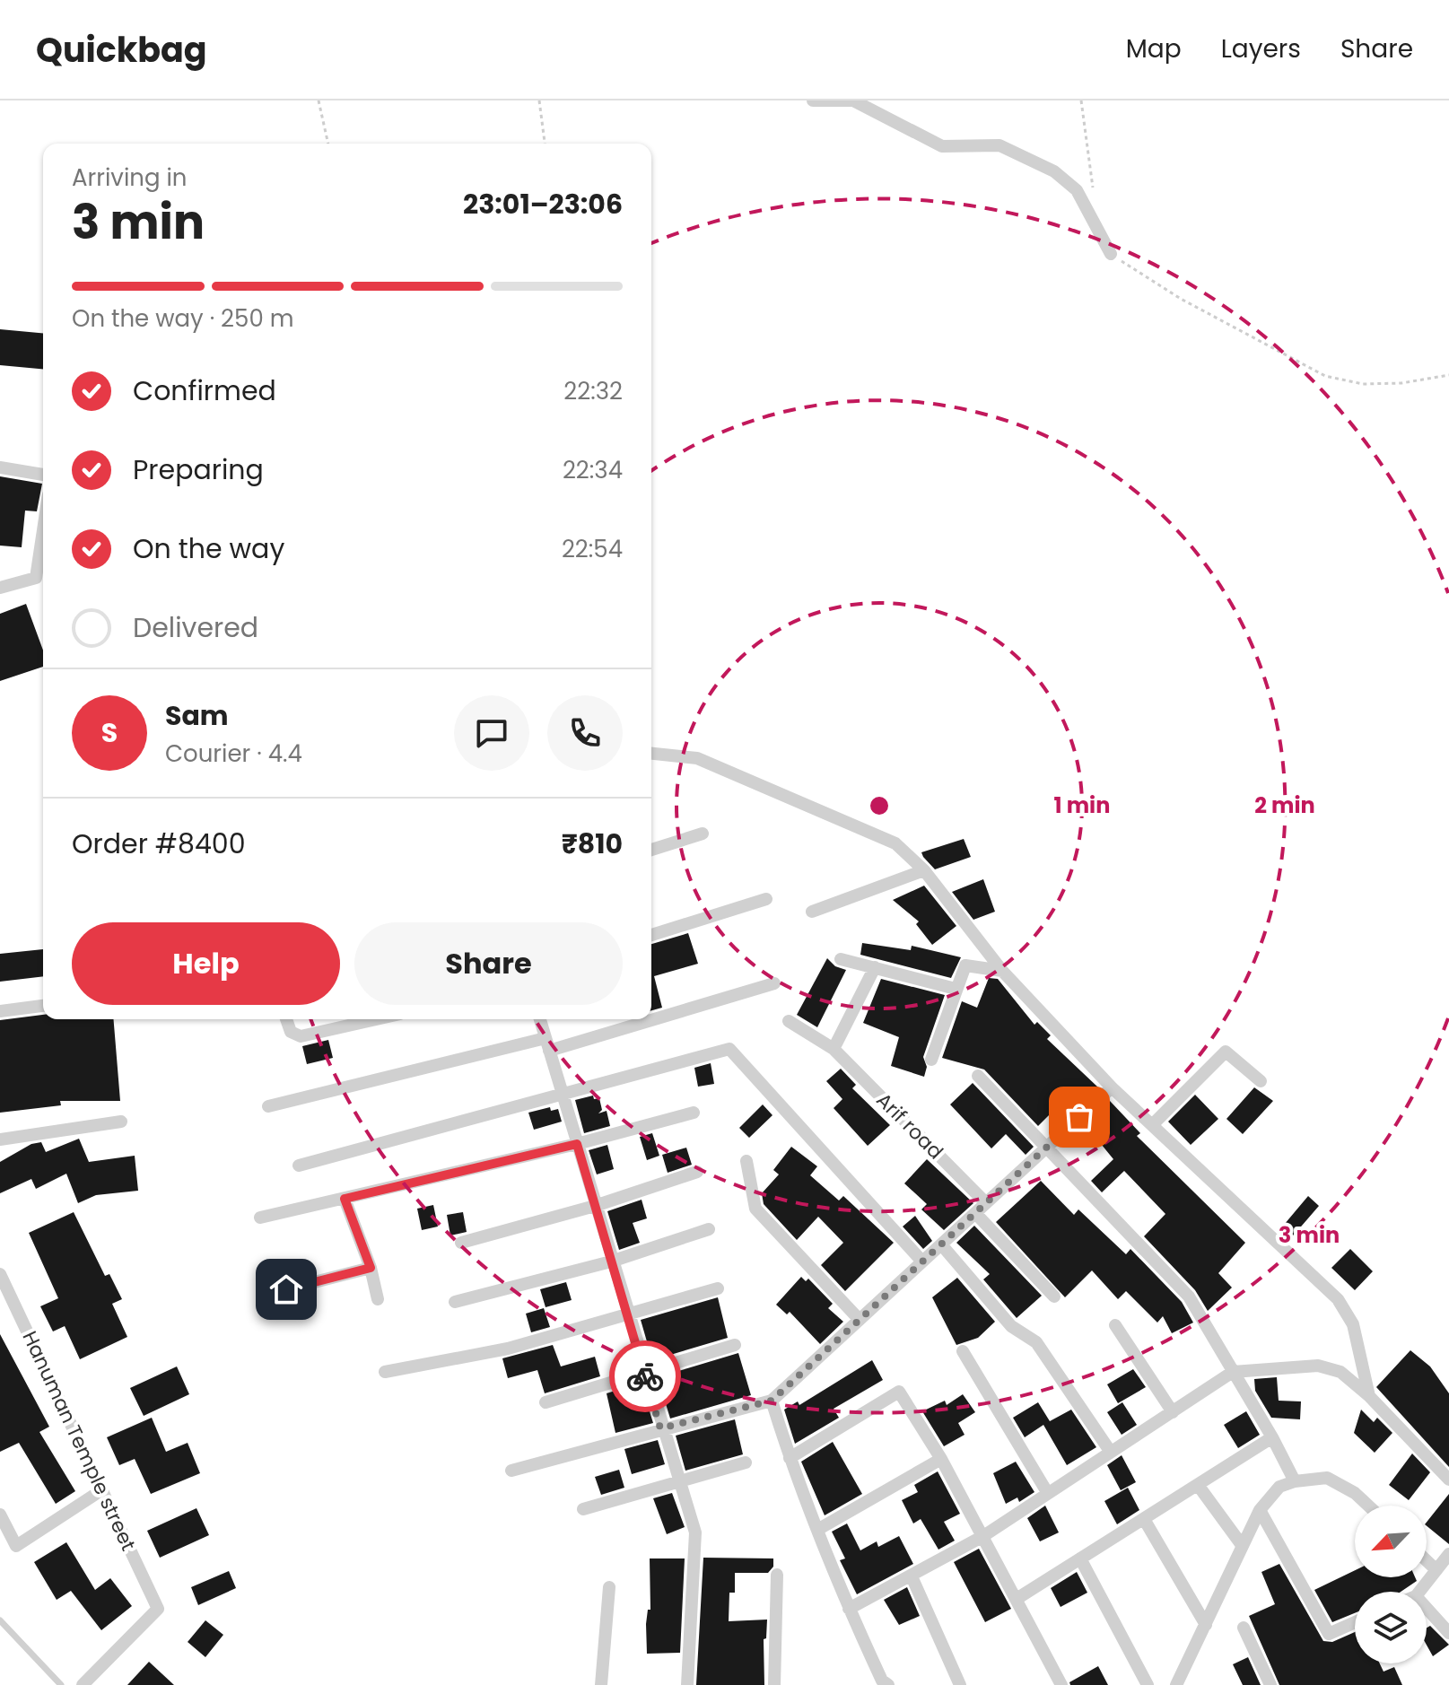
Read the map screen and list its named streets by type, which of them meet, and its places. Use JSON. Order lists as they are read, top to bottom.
{
  "streets": {
    "street": ["Arif road", "Hanuman Temple street"]
  },
  "north": "bottom left",
  "page": {
    "header": "Quickbag",
    "nav": ["Map", "Layers", "Share"],
    "heading": ["3 min", "Arriving in", "23:01–23:06"],
    "panel": [
      "Sam",
      "Courier · 4.4",
      "Order #8400",
      "₹810"
    ],
    "bar": "On the way · 250 m",
    "list": [
      ["Confirmed", "22:32"],
      ["Preparing", "22:34"],
      ["On the way", "22:54"],
      "Delivered"
    ],
    "round": "S",
    "buttons": ["Help", "Share"]
  },
  "rings": ["1 min", "2 min", "3 min"]
}
